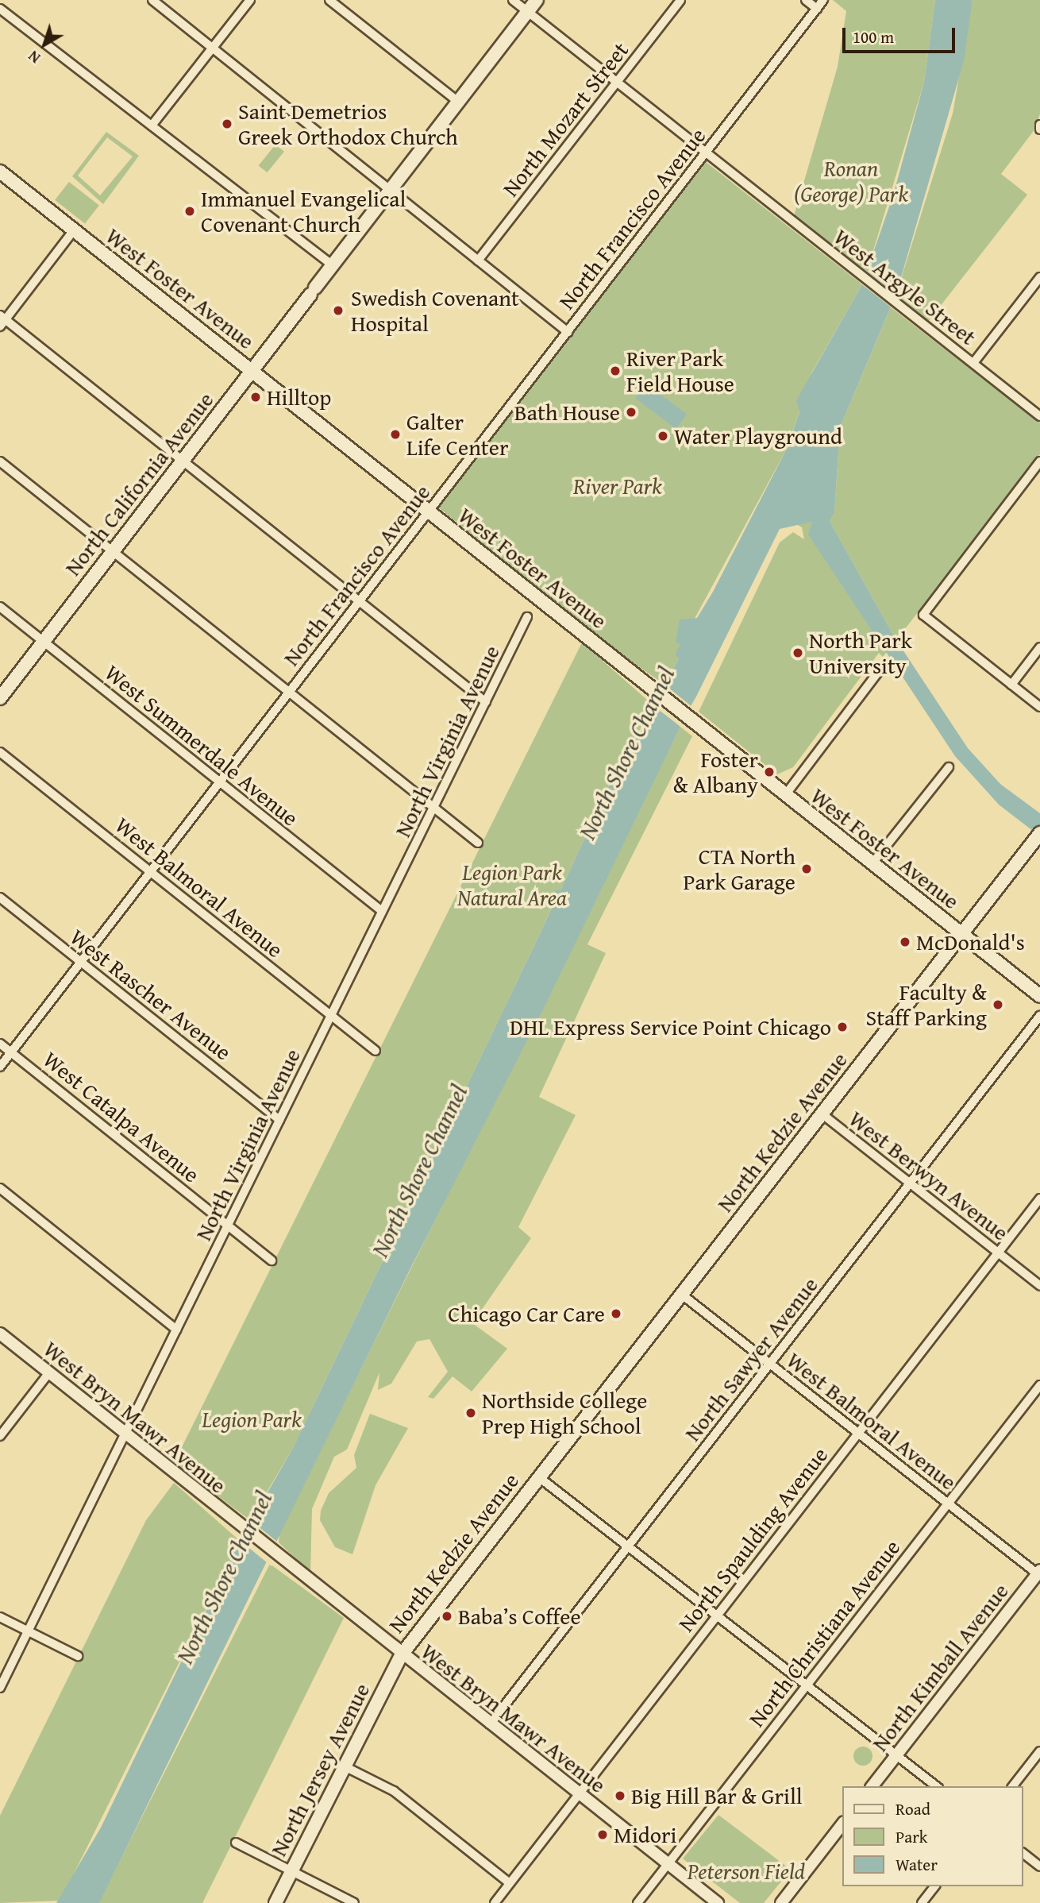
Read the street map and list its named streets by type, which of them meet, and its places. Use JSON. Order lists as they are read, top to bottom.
{
  "streets": {
    "main road": [
      "West Foster Avenue",
      "North California Avenue",
      "North Kedzie Avenue",
      "North Jersey Avenue"
    ],
    "street": [
      "North Mozart Street",
      "North Francisco Avenue",
      "West Argyle Street",
      "North Virginia Avenue",
      "West Summerdale Avenue",
      "West Balmoral Avenue",
      "West Rascher Avenue",
      "West Catalpa Avenue",
      "West Berwyn Avenue",
      "North Sawyer Avenue",
      "West Bryn Mawr Avenue",
      "North Spaulding Avenue",
      "North Christiana Avenue",
      "North Kimball Avenue"
    ]
  },
  "crossings": [
    ["North Mozart Street", "West Argyle Street"],
    ["North Francisco Avenue", "West Argyle Street"],
    ["North Francisco Avenue", "West Foster Avenue"],
    ["North Francisco Avenue", "West Summerdale Avenue"],
    ["North Francisco Avenue", "West Balmoral Avenue"],
    ["North Francisco Avenue", "West Rascher Avenue"],
    ["North Francisco Avenue", "West Catalpa Avenue"],
    ["West Argyle Street", "North California Avenue"],
    ["West Foster Avenue", "North California Avenue"],
    ["West Foster Avenue", "North Kedzie Avenue"],
    ["North California Avenue", "West Summerdale Avenue"],
    ["North Virginia Avenue", "West Summerdale Avenue"],
    ["North Virginia Avenue", "West Balmoral Avenue"],
    ["North Virginia Avenue", "West Rascher Avenue"],
    ["North Virginia Avenue", "West Catalpa Avenue"],
    ["North Virginia Avenue", "West Bryn Mawr Avenue"],
    ["West Balmoral Avenue", "North Kedzie Avenue"],
    ["West Balmoral Avenue", "North Sawyer Avenue"],
    ["West Balmoral Avenue", "North Spaulding Avenue"],
    ["West Balmoral Avenue", "North Christiana Avenue"],
    ["West Balmoral Avenue", "North Kimball Avenue"],
    ["North Kedzie Avenue", "West Berwyn Avenue"],
    ["North Kedzie Avenue", "West Bryn Mawr Avenue"],
    ["North Kedzie Avenue", "North Jersey Avenue"],
    ["West Berwyn Avenue", "North Sawyer Avenue"],
    ["West Berwyn Avenue", "North Spaulding Avenue"],
    ["North Sawyer Avenue", "West Bryn Mawr Avenue"],
    ["West Bryn Mawr Avenue", "North Spaulding Avenue"],
    ["West Bryn Mawr Avenue", "North Christiana Avenue"],
    ["West Bryn Mawr Avenue", "North Jersey Avenue"]
  ],
  "water": ["North Shore Channel"],
  "parks": [
    "Ronan (George) Park",
    "River Park",
    "Legion Park Natural Area",
    "Legion Park",
    "Peterson Field"
  ],
  "places": [
    "Saint Demetrios Greek Orthodox Church",
    "Immanuel Evangelical Covenant Church",
    "Swedish Covenant Hospital",
    "River Park Field House",
    "Hilltop",
    "Bath House",
    "Galter Life Center",
    "Water Playground",
    "North Park University",
    "Foster & Albany",
    "CTA North Park Garage",
    "McDonald's",
    "Faculty & Staff Parking",
    "DHL Express Service Point Chicago",
    "Chicago Car Care",
    "Northside College Prep High School",
    "Baba’s Coffee",
    "Big Hill Bar & Grill",
    "Midori"
  ],
  "legend": ["Road", "Park", "Water"],
  "scale_bar": "100 m",
  "north": "bottom left"
}
